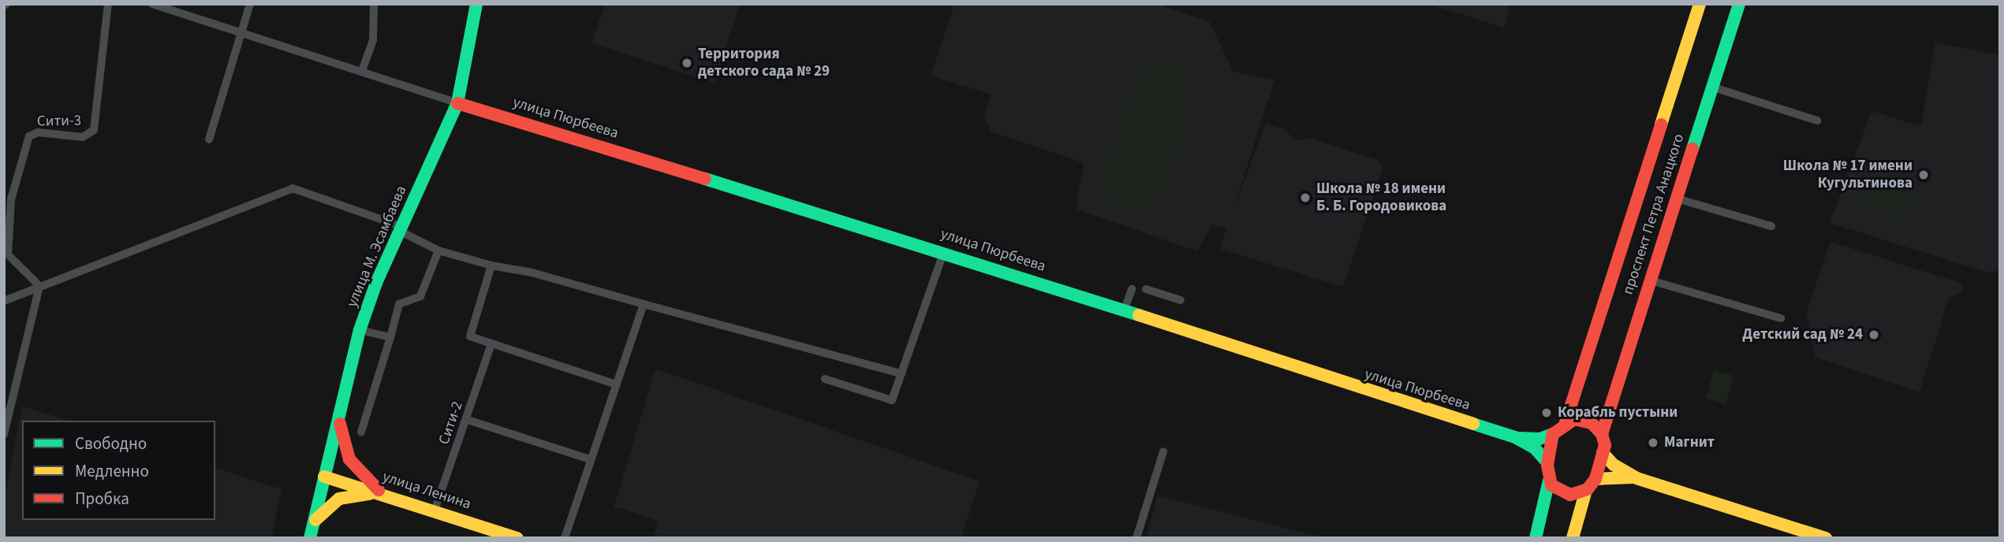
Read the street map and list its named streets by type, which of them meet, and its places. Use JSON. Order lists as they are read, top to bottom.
{
  "streets": {
    "main road": [
      "улица Пюрбеева",
      "проспект Петра Анацкого",
      "улица М. Эсамбаева",
      "улица Ленина"
    ],
    "street": ["Сити-3", "Сити-2"]
  },
  "crossings": [
    ["улица Пюрбеева", "улица М. Эсамбаева"],
    ["улица М. Эсамбаева", "улица Ленина"],
    ["Сити-2", "улица Ленина"]
  ],
  "places": [
    "Территория детского сада № 29",
    "Школа № 17 имени Кугультинова",
    "Школа № 18 имени Б. Б. Городовикова",
    "Детский сад № 24",
    "Корабль пустыни",
    "Магнит"
  ],
  "legend": ["Свободно", "Медленно", "Пробка"]
}
